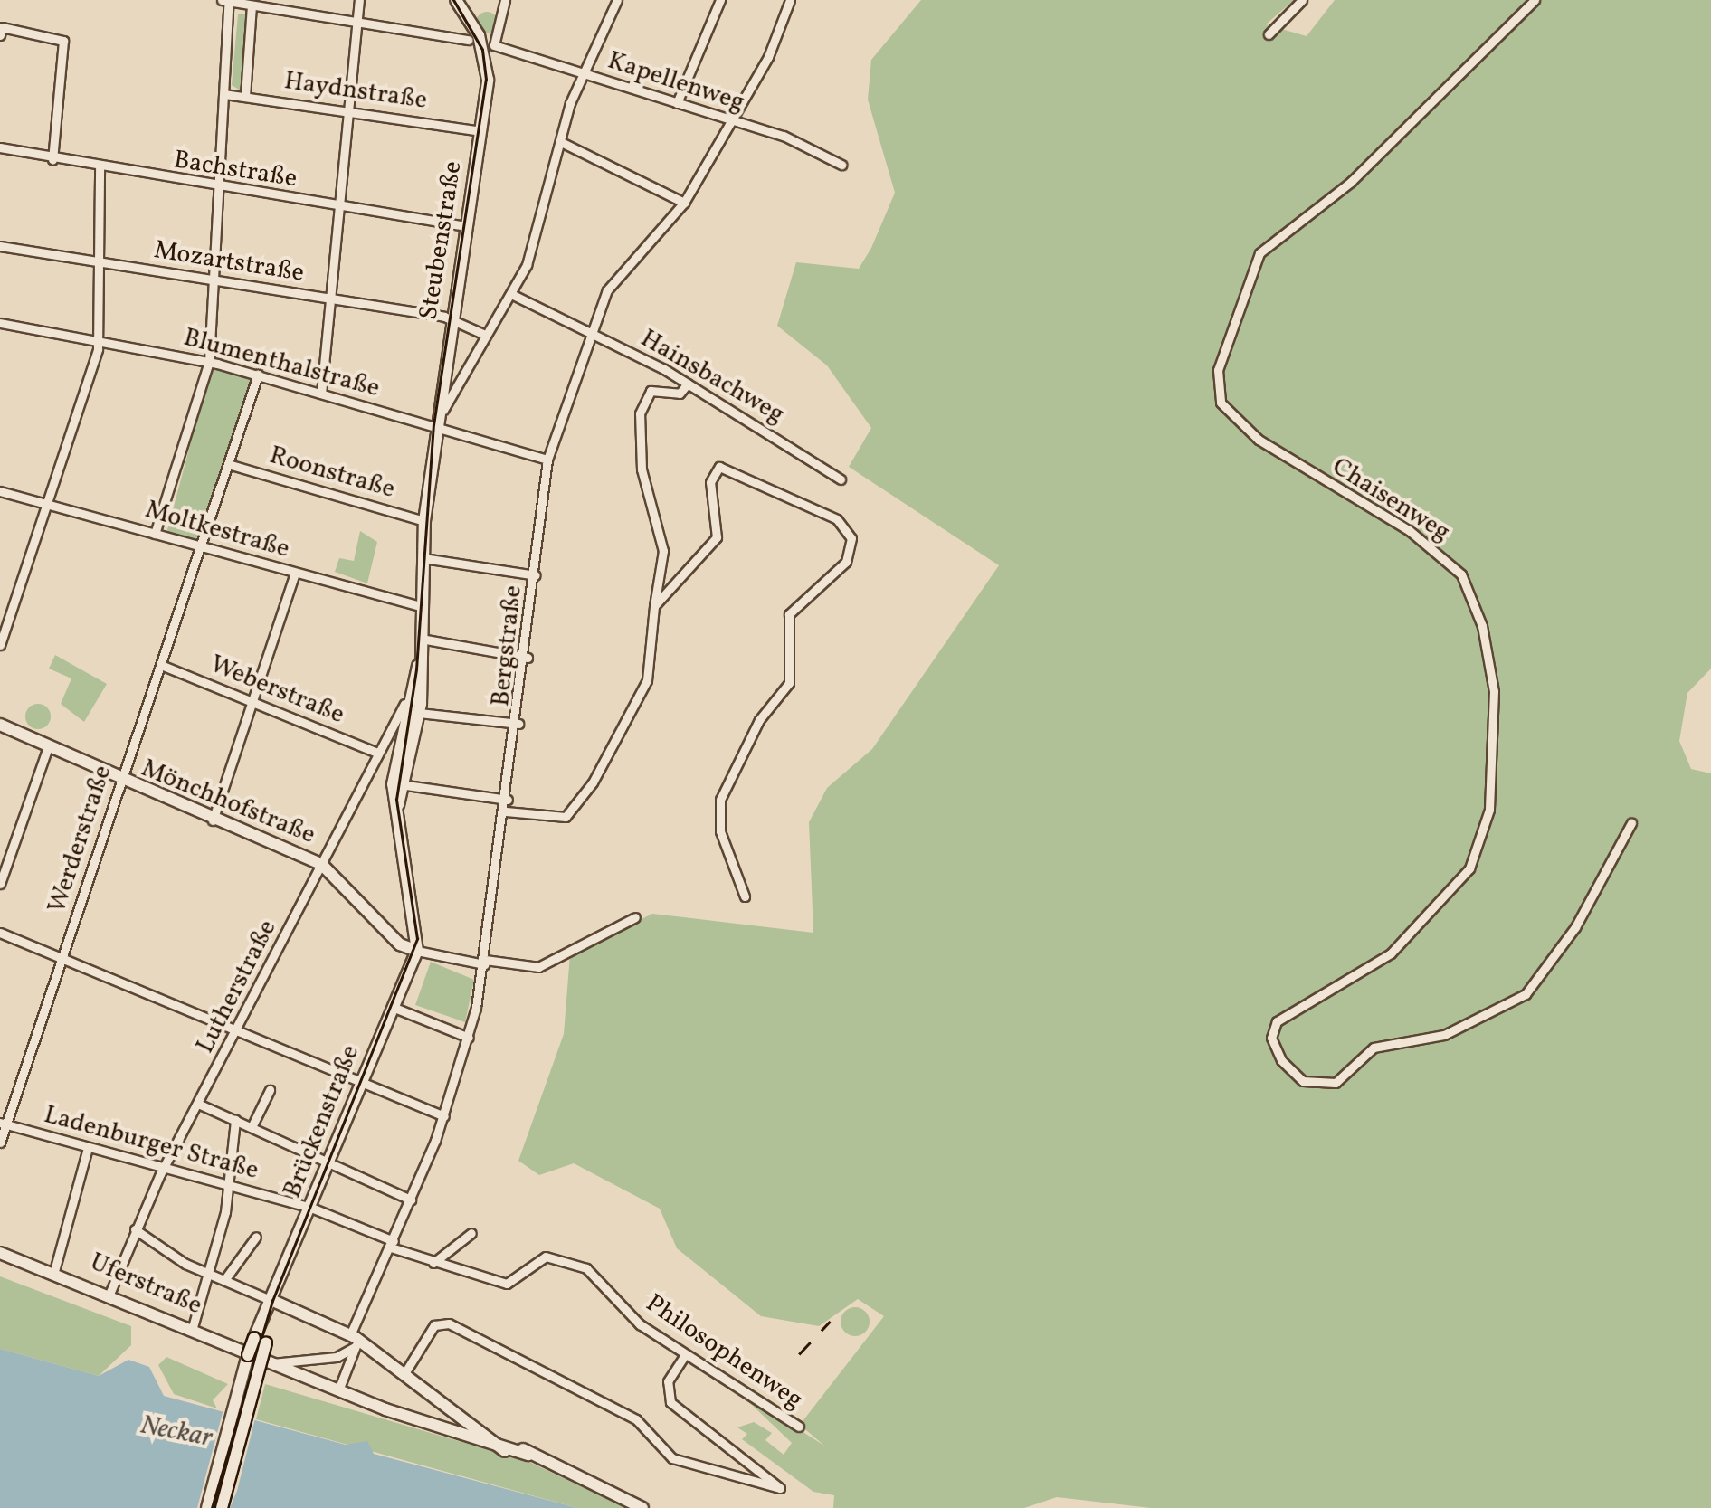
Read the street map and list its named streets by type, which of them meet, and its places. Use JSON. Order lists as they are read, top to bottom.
{
  "streets": {
    "main road": [
      "Steubenstraße",
      "Mönchhofstraße",
      "Brückenstraße",
      "Uferstraße"
    ],
    "street": [
      "Kapellenweg",
      "Haydnstraße",
      "Bachstraße",
      "Mozartstraße",
      "Blumenthalstraße",
      "Hainsbachweg",
      "Roonstraße",
      "Chaisenweg",
      "Moltkestraße",
      "Bergstraße",
      "Weberstraße",
      "Werderstraße",
      "Lutherstraße",
      "Ladenburger Straße",
      "Philosophenweg"
    ]
  },
  "crossings": [
    ["Kapellenweg", "Steubenstraße"],
    ["Kapellenweg", "Bergstraße"],
    ["Haydnstraße", "Steubenstraße"],
    ["Bachstraße", "Steubenstraße"],
    ["Steubenstraße", "Mozartstraße"],
    ["Steubenstraße", "Blumenthalstraße"],
    ["Steubenstraße", "Roonstraße"],
    ["Steubenstraße", "Moltkestraße"],
    ["Blumenthalstraße", "Bergstraße"],
    ["Blumenthalstraße", "Werderstraße"],
    ["Hainsbachweg", "Bergstraße"],
    ["Roonstraße", "Werderstraße"],
    ["Moltkestraße", "Werderstraße"],
    ["Bergstraße", "Ladenburger Straße"],
    ["Bergstraße", "Uferstraße"],
    ["Bergstraße", "Philosophenweg"],
    ["Weberstraße", "Werderstraße"],
    ["Weberstraße", "Lutherstraße"],
    ["Mönchhofstraße", "Werderstraße"],
    ["Mönchhofstraße", "Lutherstraße"],
    ["Mönchhofstraße", "Brückenstraße"],
    ["Werderstraße", "Ladenburger Straße"],
    ["Lutherstraße", "Ladenburger Straße"],
    ["Lutherstraße", "Uferstraße"],
    ["Brückenstraße", "Ladenburger Straße"],
    ["Ladenburger Straße", "Philosophenweg"]
  ],
  "water": ["Neckar"]
}
